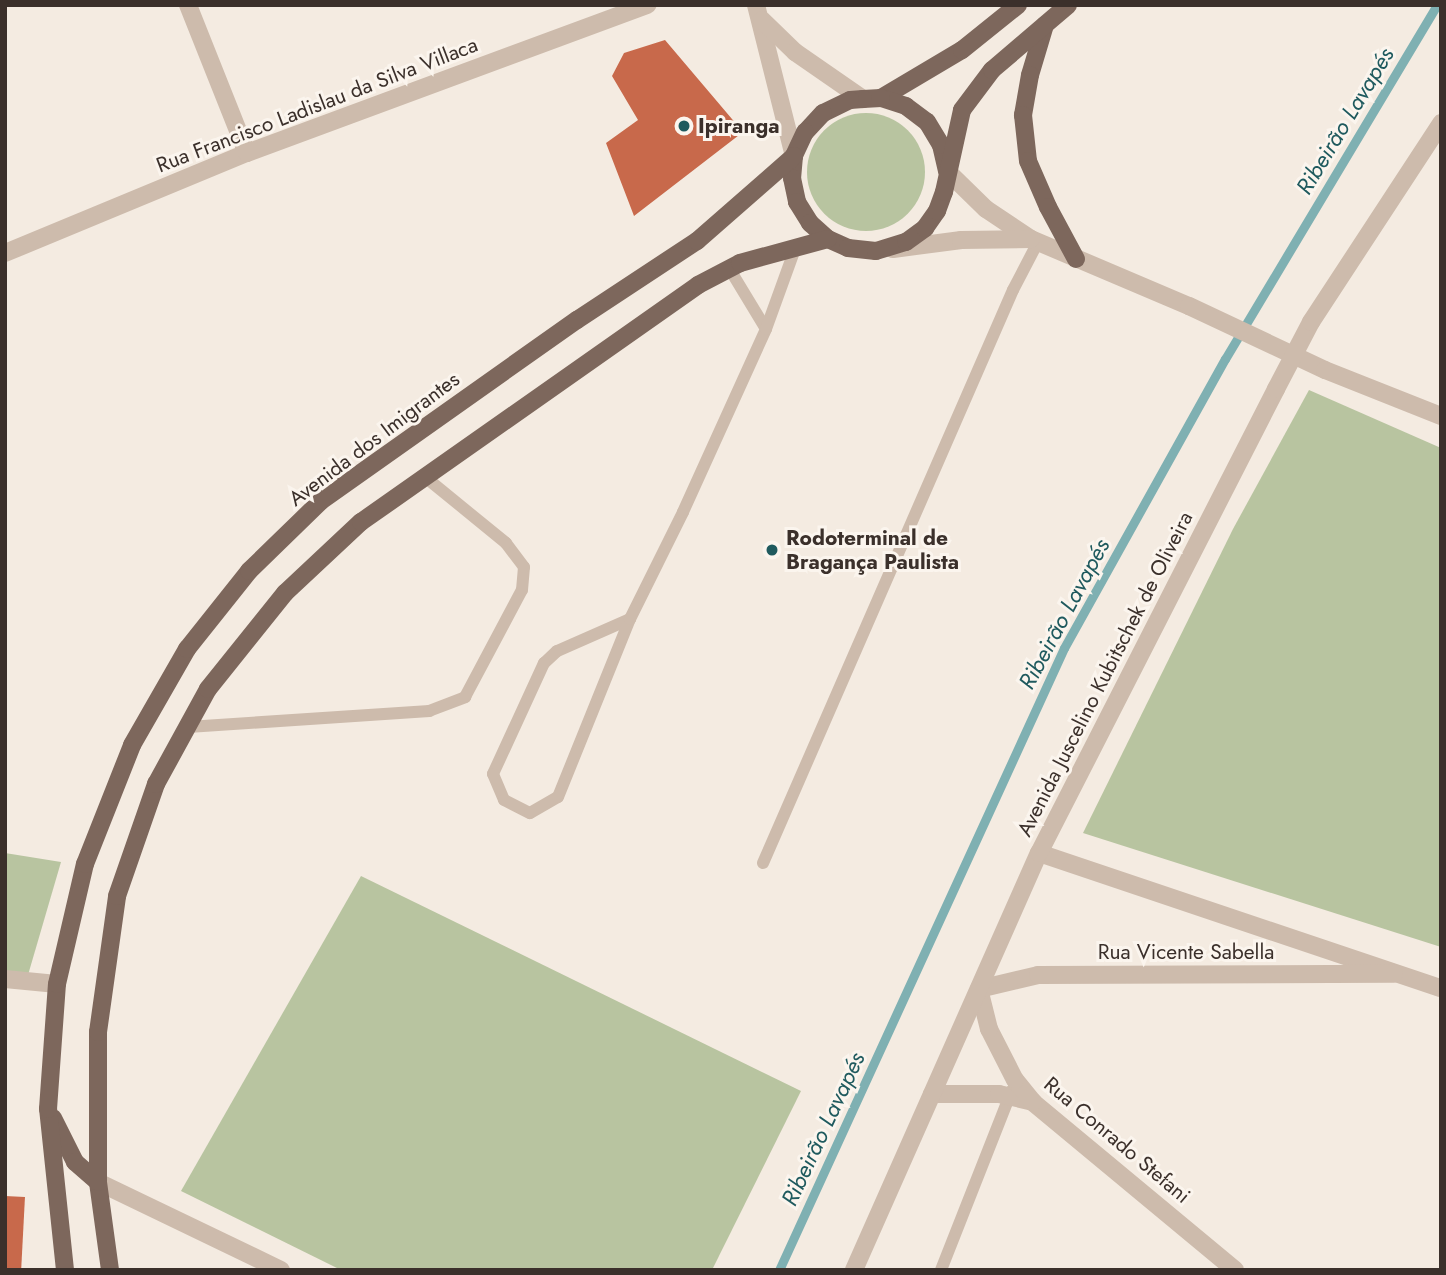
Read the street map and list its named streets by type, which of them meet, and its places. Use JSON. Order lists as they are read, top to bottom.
{
  "streets": {
    "main road": ["Avenida dos Imigrantes"],
    "street": [
      "Rua Francisco Ladislau da Silva Villaca",
      "Avenida Juscelino Kubitschek de Oliveira",
      "Rua Vicente Sabella",
      "Rua Conrado Stefani"
    ]
  },
  "crossings": [
    ["Avenida Juscelino Kubitschek de Oliveira", "Rua Vicente Sabella"],
    ["Avenida Juscelino Kubitschek de Oliveira", "Rua Conrado Stefani"],
    ["Rua Vicente Sabella", "Rua Conrado Stefani"]
  ],
  "water": ["Ribeirão Lavapés"],
  "places": ["Ipiranga", "Rodoterminal de Bragança Paulista"]
}
